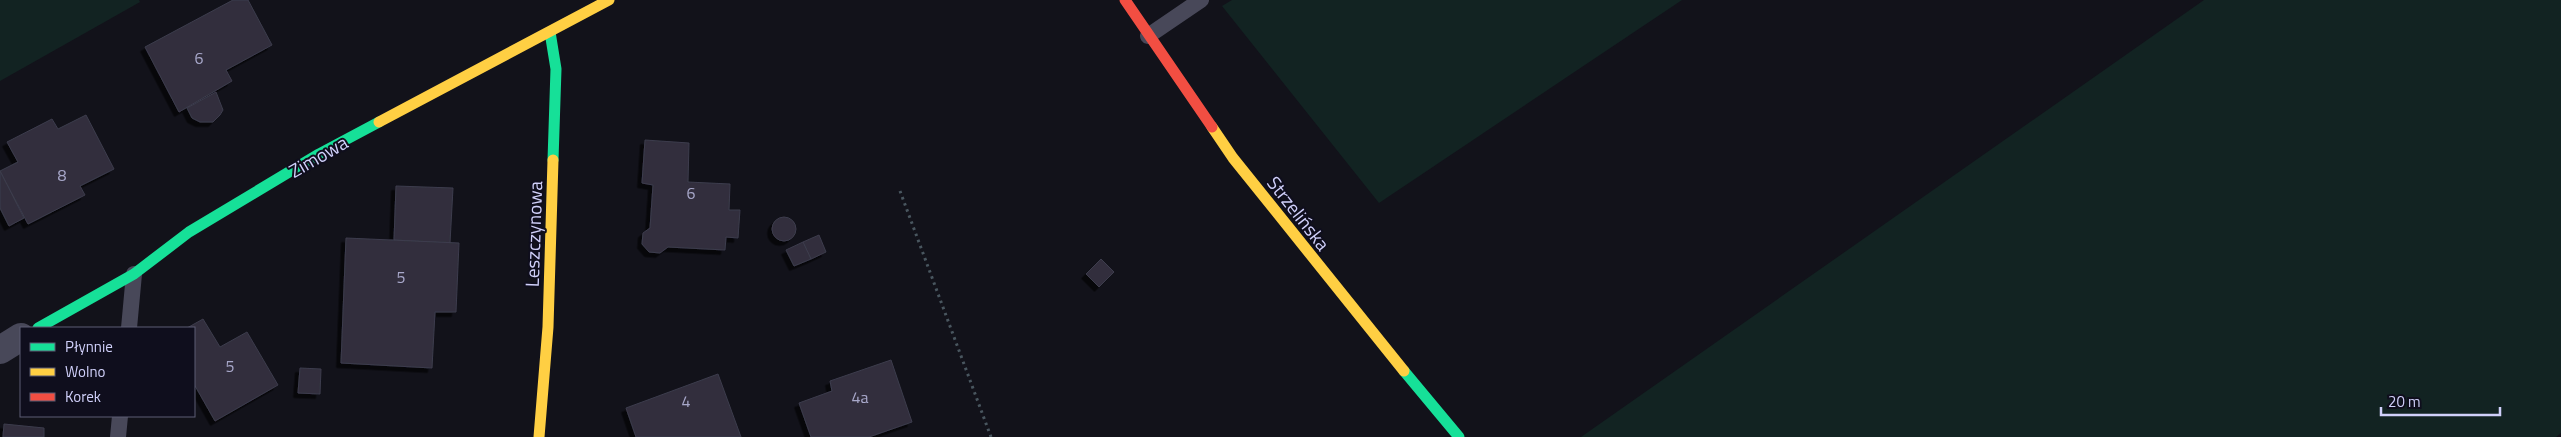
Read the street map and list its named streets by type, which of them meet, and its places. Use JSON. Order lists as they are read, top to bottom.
{
  "streets": {
    "street": ["Zimowa", "Strzelińska", "Leszczynowa"]
  },
  "crossings": [
    ["Zimowa", "Leszczynowa"]
  ],
  "house_numbers": [
    "6",
    "8",
    "6",
    "5",
    "5",
    "4a",
    "4"
  ],
  "legend": ["Płynnie", "Wolno", "Korek"],
  "scale_bar": "20 m"
}
